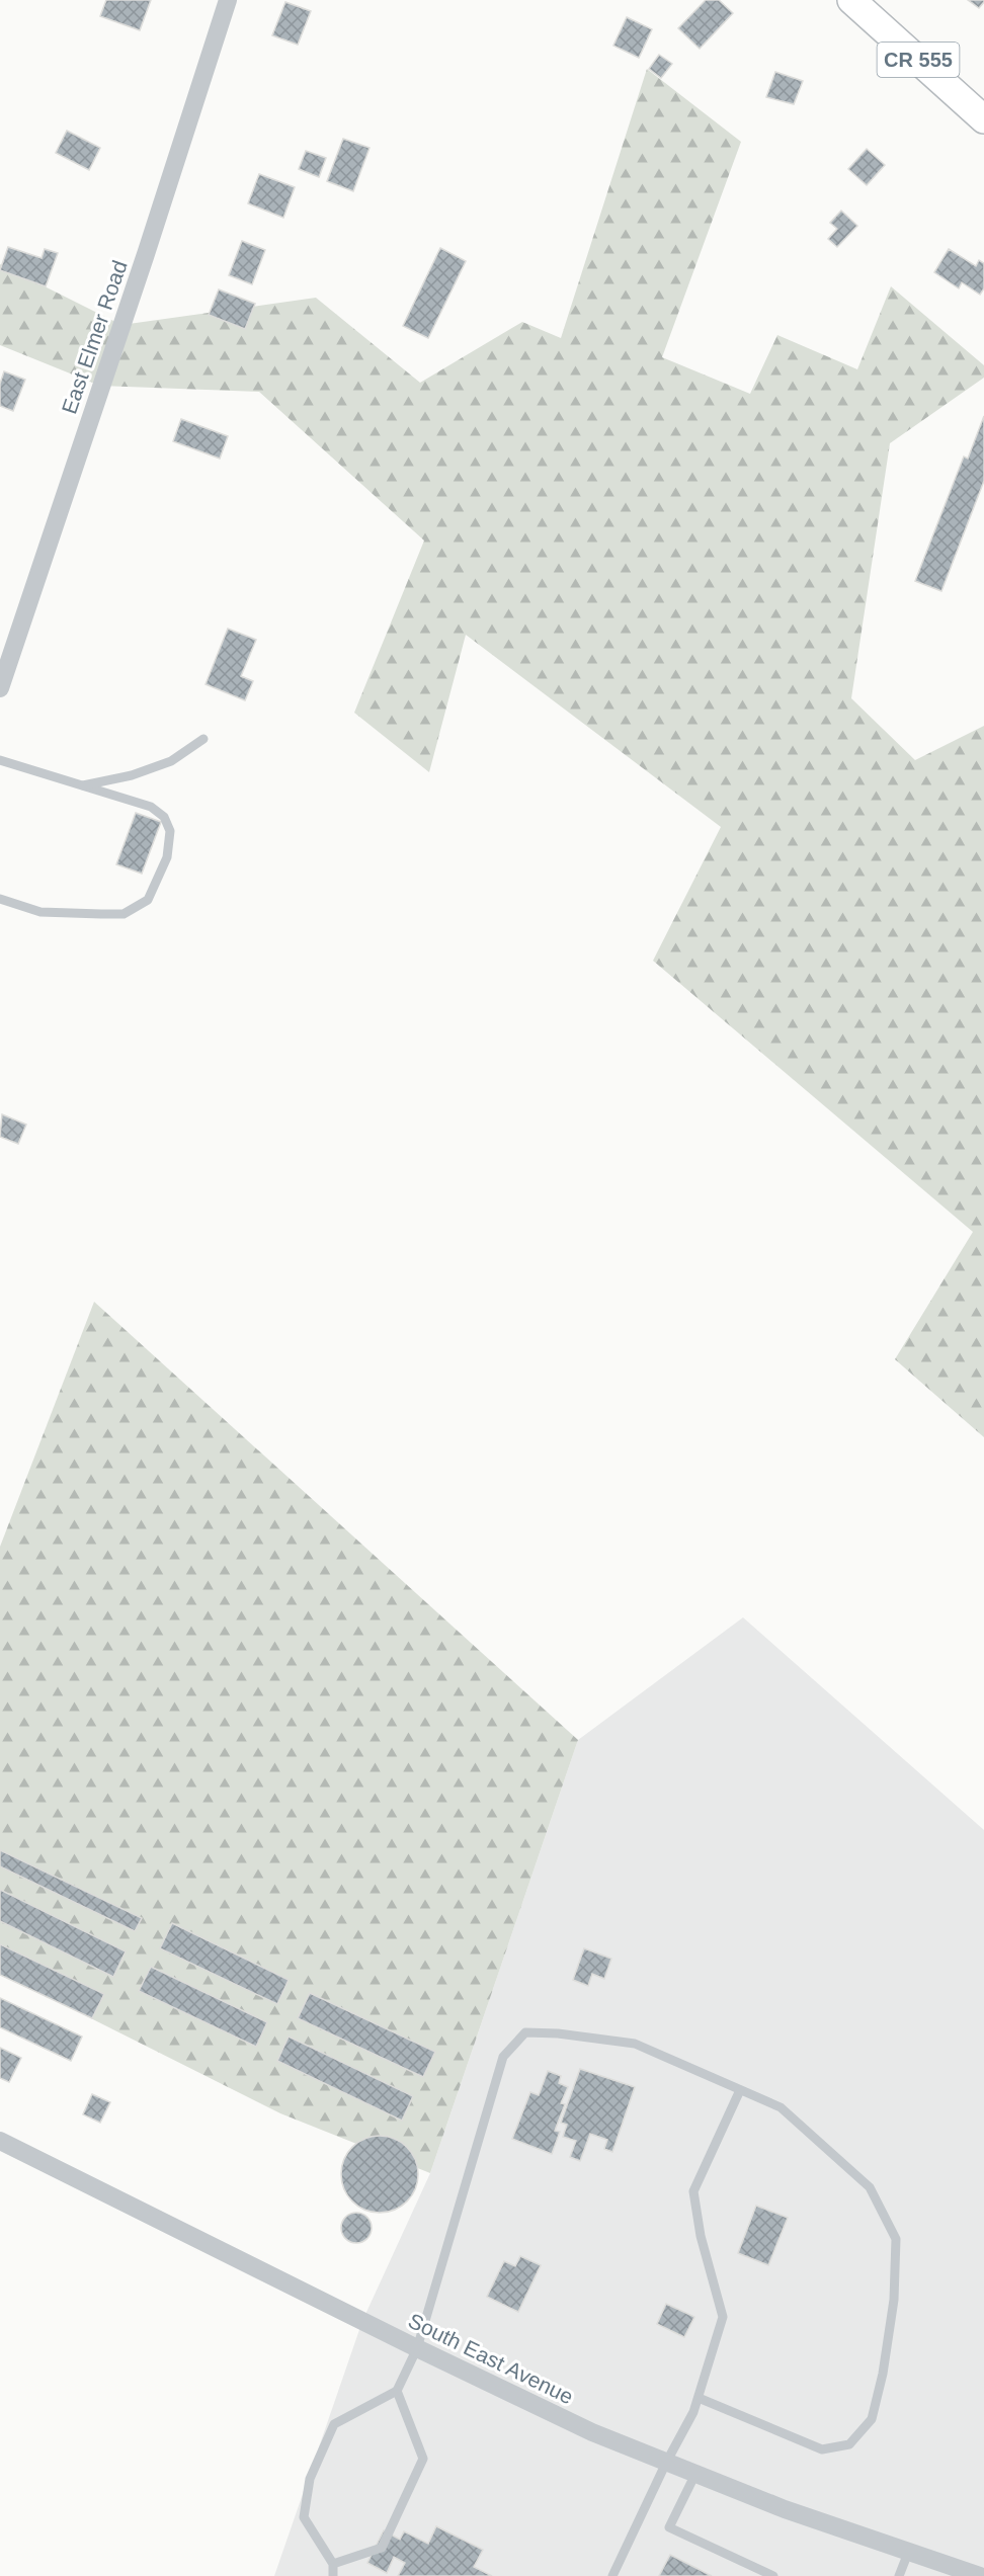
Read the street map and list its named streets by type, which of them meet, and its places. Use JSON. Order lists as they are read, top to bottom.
{
  "streets": {
    "main road": ["CR 555"],
    "street": ["East Elmer Road", "South East Avenue"]
  }
}
